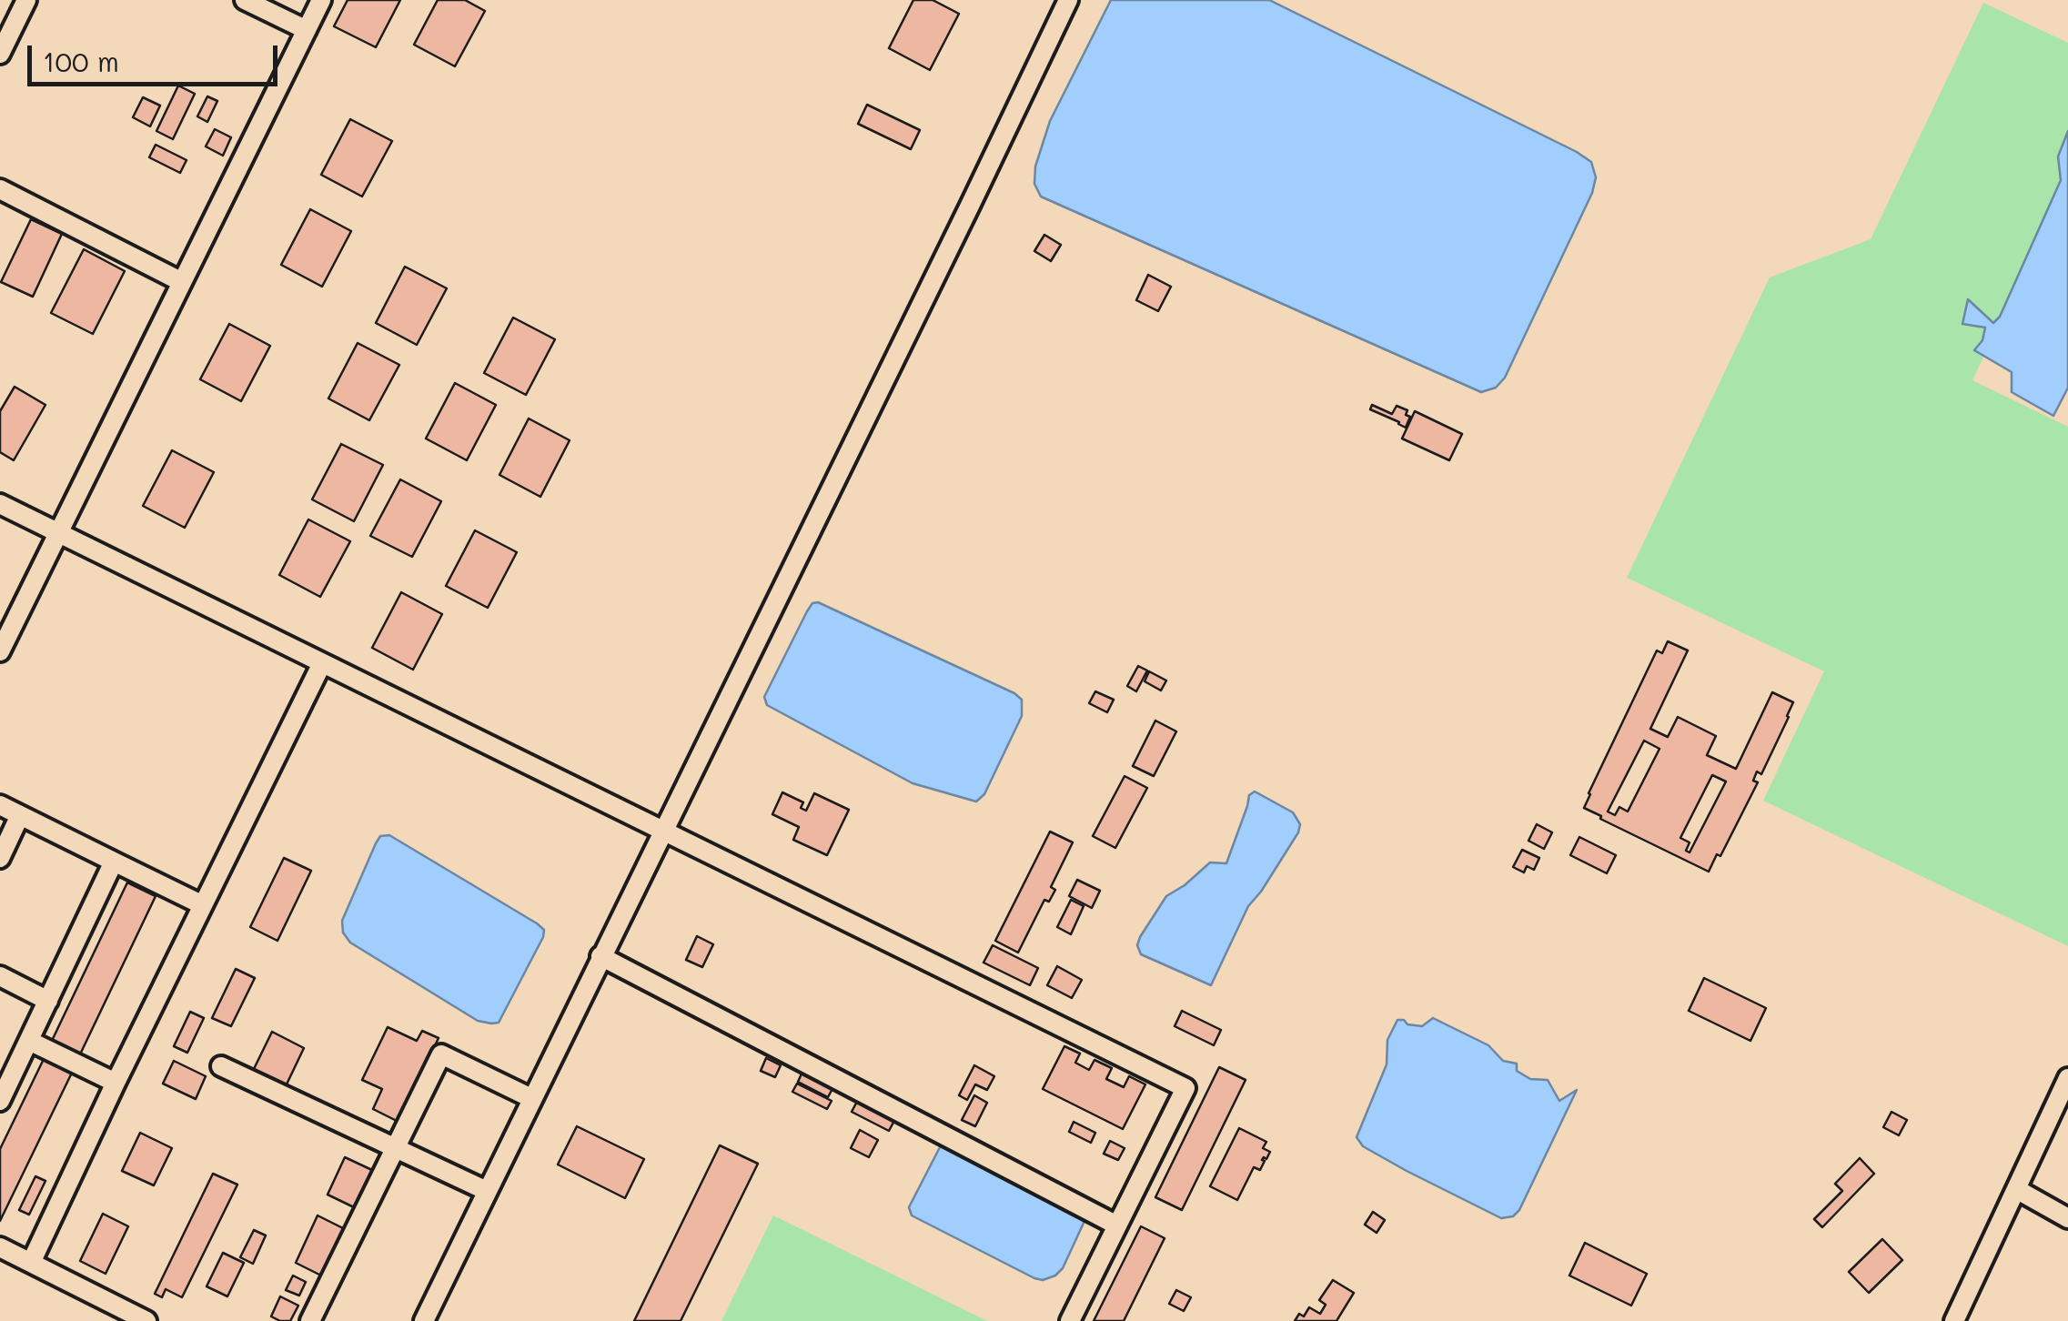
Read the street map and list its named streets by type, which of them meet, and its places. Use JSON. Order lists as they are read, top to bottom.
{
  "scale_bar": "100 m"
}
